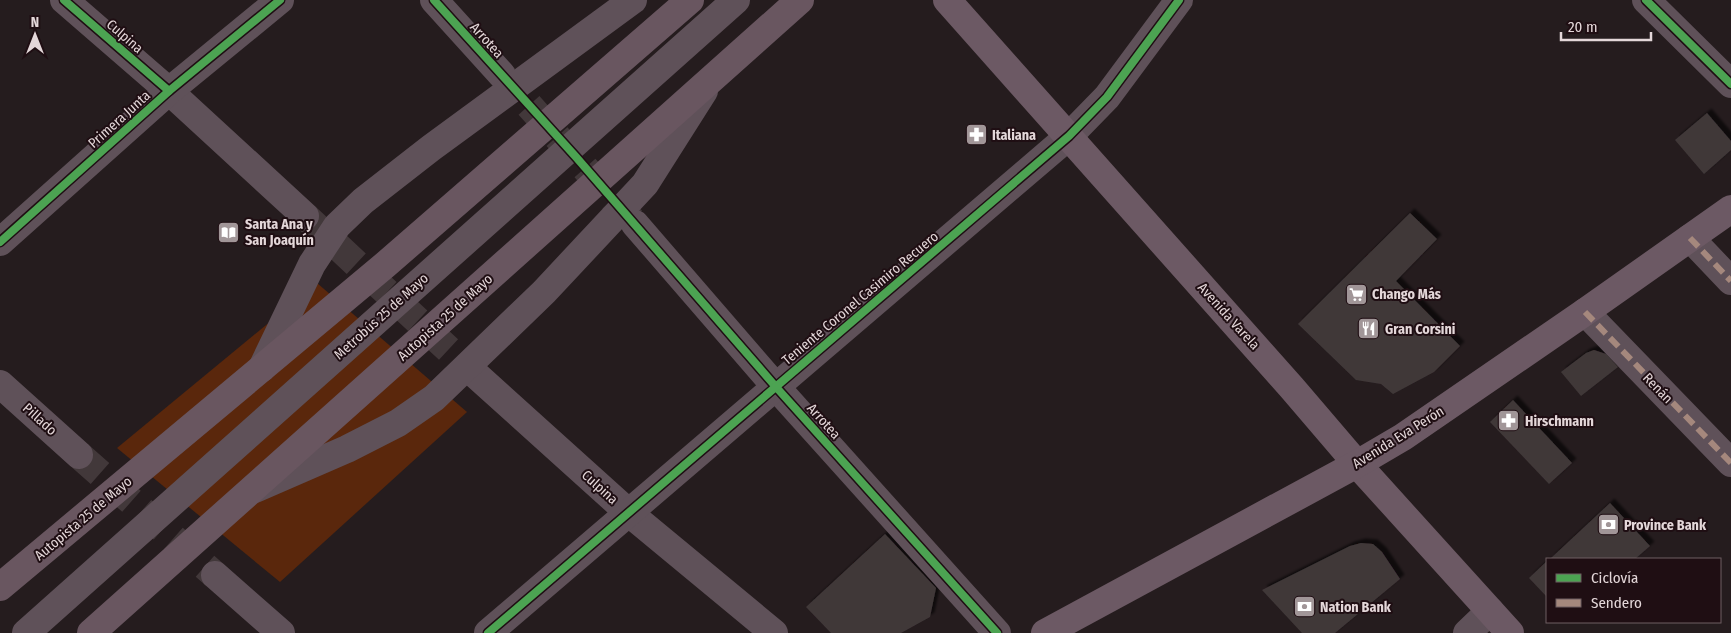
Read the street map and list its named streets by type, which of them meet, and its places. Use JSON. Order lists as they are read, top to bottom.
{
  "streets": {
    "highway": ["Autopista 25 de Mayo"],
    "main road": ["Avenida Varela", "Avenida Eva Perón"],
    "street": [
      "Culpina",
      "Arrotea",
      "Primera Junta",
      "Teniente Coronel Casimiro Recuero",
      "Metrobús 25 de Mayo",
      "Renán",
      "Pillado"
    ]
  },
  "crossings": [
    ["Culpina", "Primera Junta"],
    ["Culpina", "Teniente Coronel Casimiro Recuero"],
    ["Arrotea", "Teniente Coronel Casimiro Recuero"],
    ["Teniente Coronel Casimiro Recuero", "Avenida Varela"],
    ["Avenida Varela", "Avenida Eva Perón"],
    ["Renán", "Avenida Eva Perón"]
  ],
  "places": {
    "pharmacy": ["Italiana", "Hirschmann"],
    "library": ["Santa Ana y San Joaquín"],
    "supermarket": ["Chango Más"],
    "restaurant": ["Gran Corsini"],
    "bank": ["Province Bank", "Nation Bank"]
  },
  "legend": ["Ciclovía", "Sendero"],
  "scale_bar": "20 m",
  "north": "top"
}
